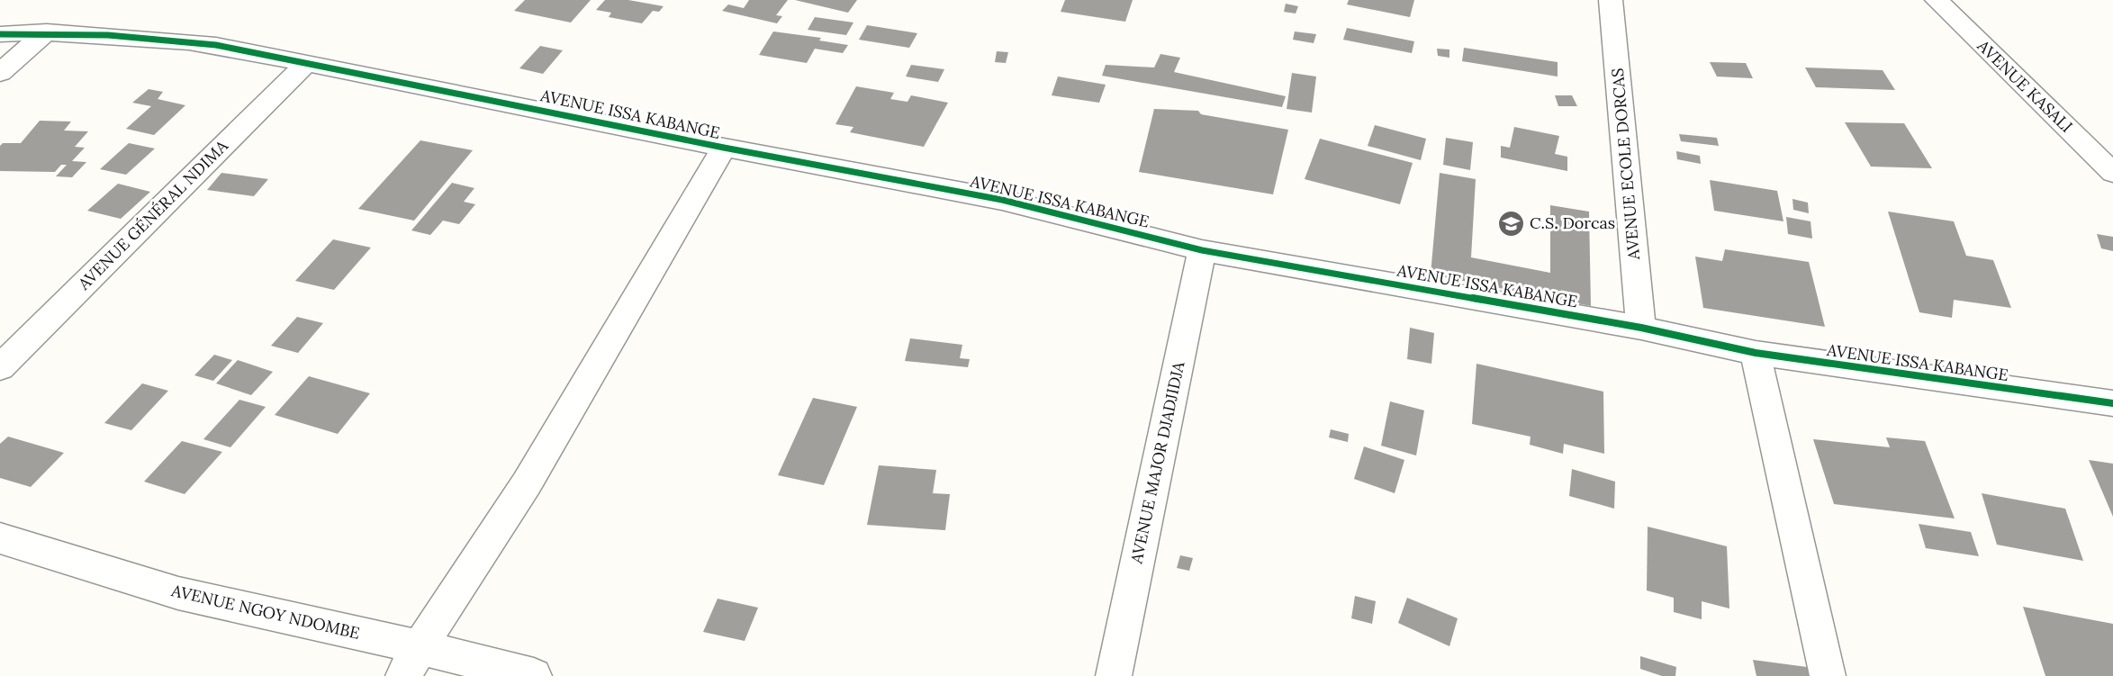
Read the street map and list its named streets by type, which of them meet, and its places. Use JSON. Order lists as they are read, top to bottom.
{
  "streets": {
    "street": [
      "AVENUE KASALI",
      "AVENUE ISSA KABANGE",
      "AVENUE ECOLE DORCAS",
      "AVENUE GÉNÉRAL NDIMA",
      "AVENUE MAJOR DJADJIDJA",
      "AVENUE NGOY NDOMBE"
    ]
  },
  "crossings": [
    ["AVENUE ISSA KABANGE", "AVENUE ECOLE DORCAS"],
    ["AVENUE ISSA KABANGE", "AVENUE GÉNÉRAL NDIMA"],
    ["AVENUE ISSA KABANGE", "AVENUE MAJOR DJADJIDJA"]
  ],
  "places": {
    "school or university": ["C.S. Dorcas"]
  }
}
